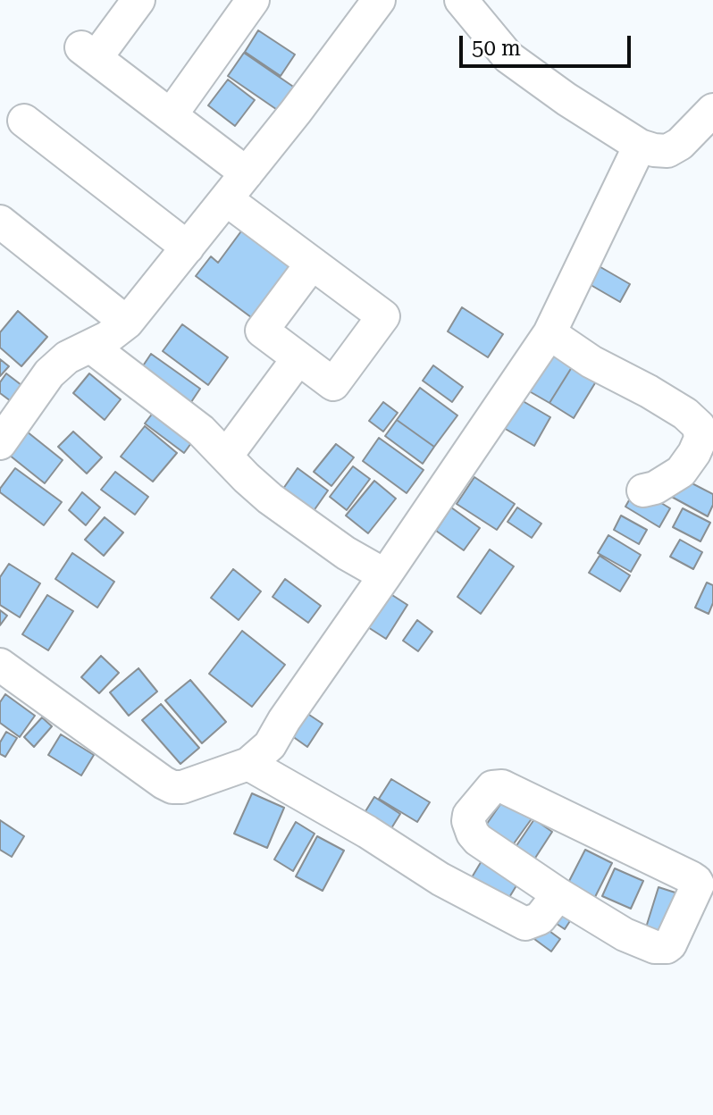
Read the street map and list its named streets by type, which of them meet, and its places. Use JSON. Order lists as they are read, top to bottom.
{
  "scale_bar": "50 m"
}
